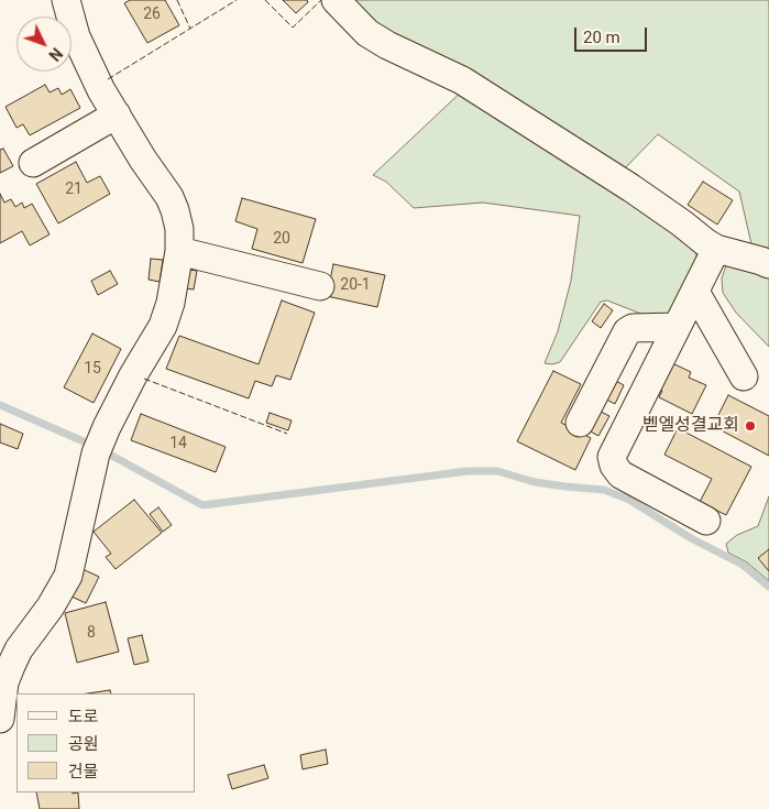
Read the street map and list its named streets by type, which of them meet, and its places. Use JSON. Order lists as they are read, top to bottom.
{
  "places": ["벧엘성결교회"],
  "house_numbers": [
    "26",
    "21",
    "20",
    "20-1",
    "15",
    "14",
    "8"
  ],
  "legend": ["도로", "공원", "건물"],
  "scale_bar": "20 m",
  "north": "bottom right"
}
